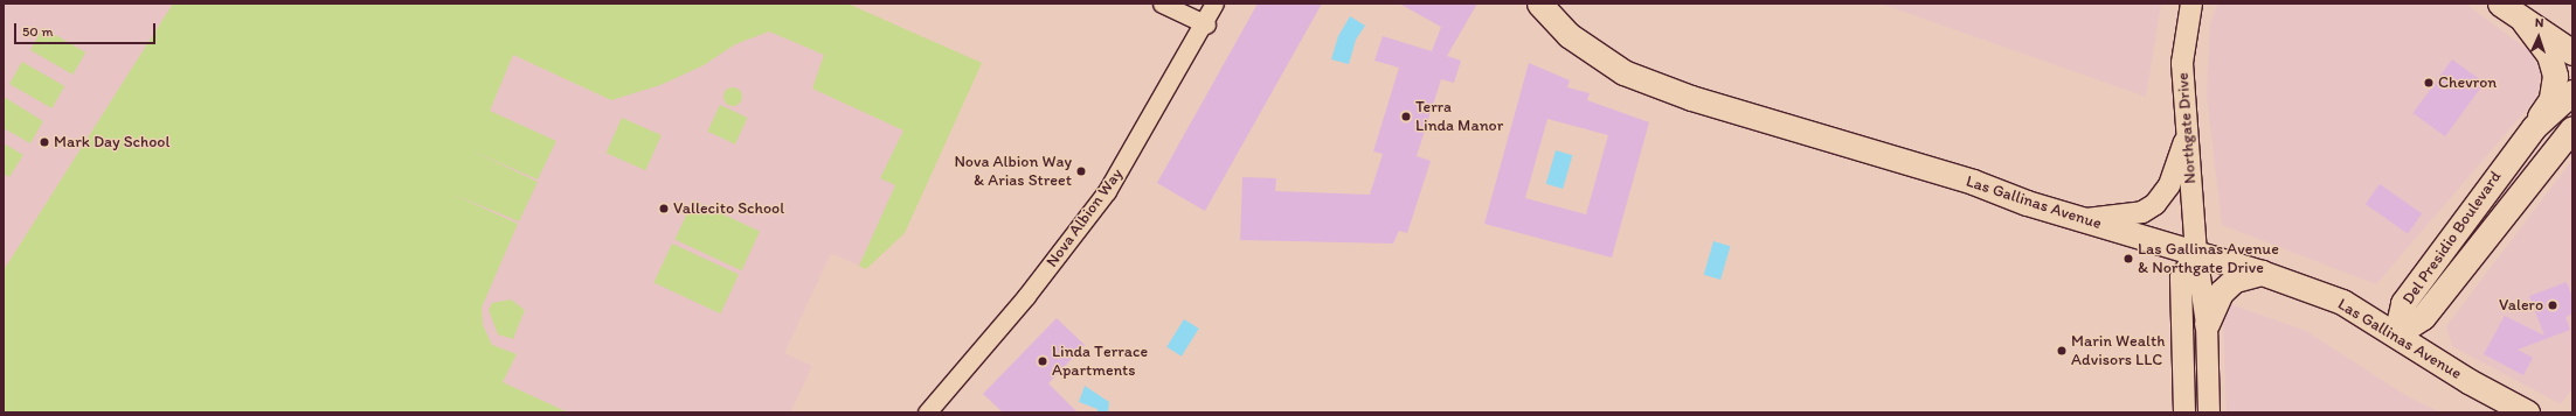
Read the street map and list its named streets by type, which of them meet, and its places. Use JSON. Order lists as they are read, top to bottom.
{
  "streets": {
    "main road": ["Las Gallinas Avenue", "Del Presidio Boulevard"],
    "street": ["Northgate Drive", "Nova Albion Way"]
  },
  "crossings": [
    ["Northgate Drive", "Las Gallinas Avenue"],
    ["Las Gallinas Avenue", "Del Presidio Boulevard"]
  ],
  "places": [
    "Chevron",
    "Terra Linda Manor",
    "Mark Day School",
    "Nova Albion Way & Arias Street",
    "Vallecito School",
    "Las Gallinas Avenue & Northgate Drive",
    "Valero",
    "Marin Wealth Advisors LLC",
    "Linda Terrace Apartments"
  ],
  "scale_bar": "50 m",
  "north": "top"
}
